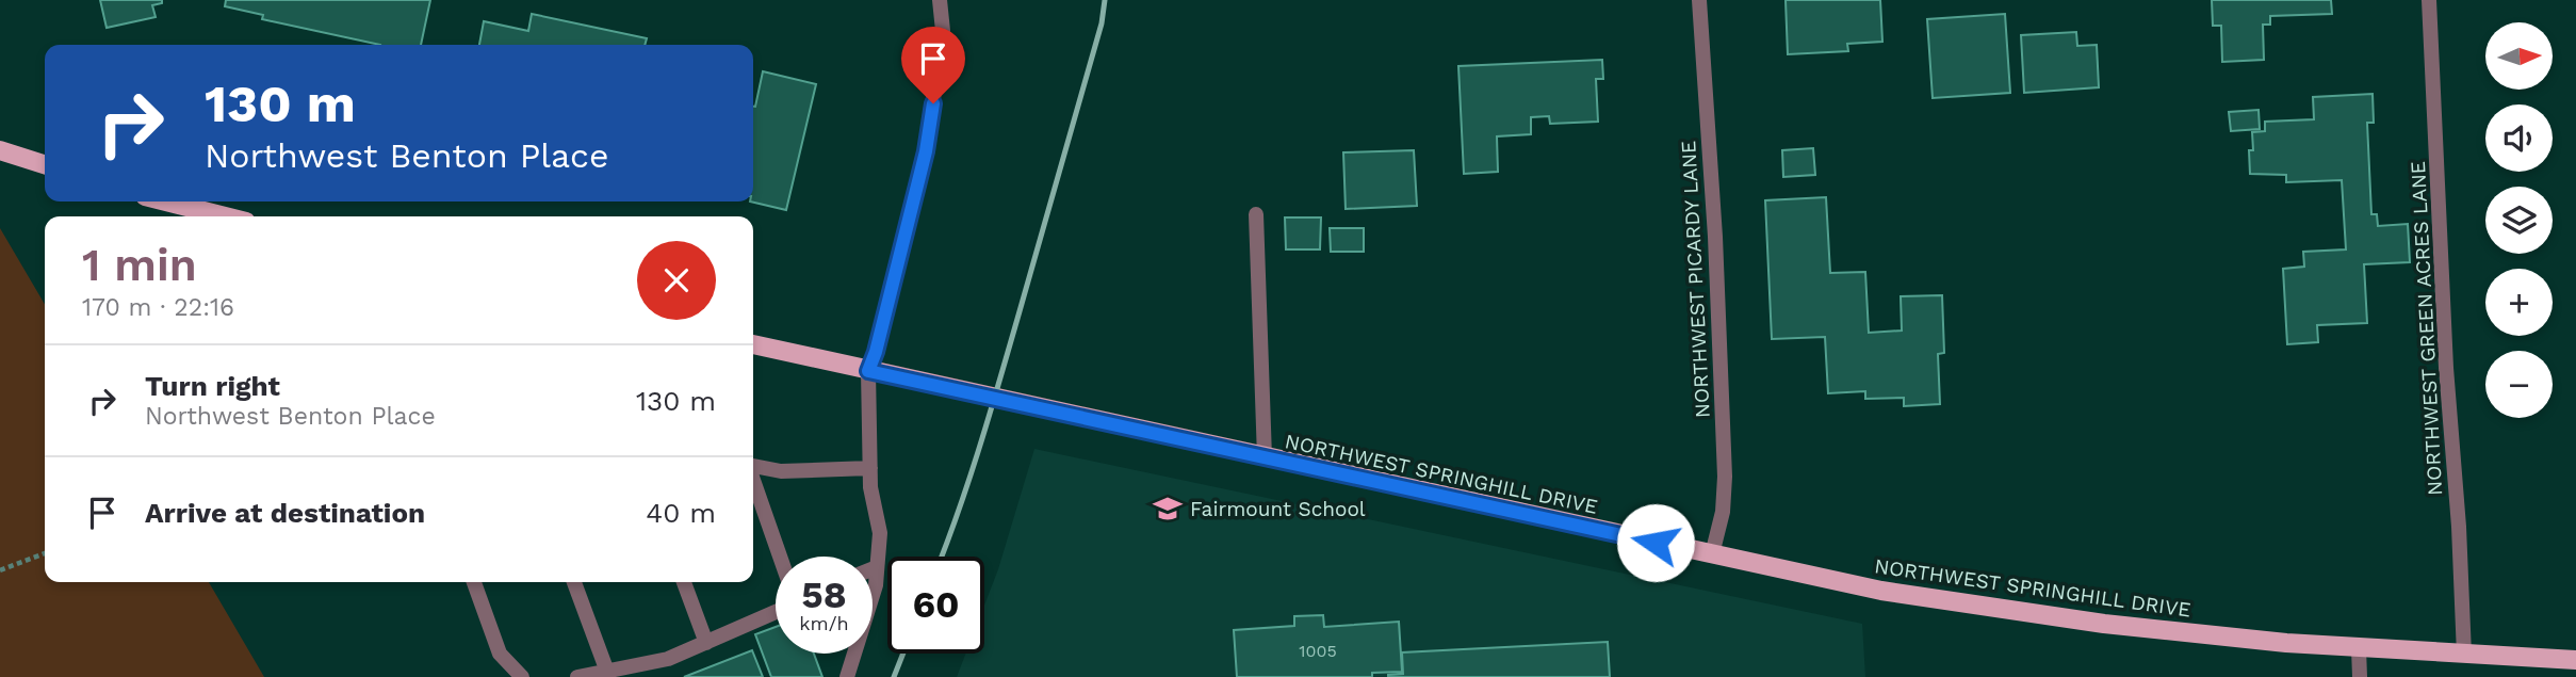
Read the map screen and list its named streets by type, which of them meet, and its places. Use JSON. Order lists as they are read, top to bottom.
{
  "streets": {
    "main road": ["NORTHWEST SPRINGHILL DRIVE"],
    "street": ["NORTHWEST PICARDY LANE", "NORTHWEST GREEN ACRES LANE"]
  },
  "crossings": [
    ["NORTHWEST PICARDY LANE", "NORTHWEST SPRINGHILL DRIVE"],
    ["NORTHWEST GREEN ACRES LANE", "NORTHWEST SPRINGHILL DRIVE"]
  ],
  "places": {
    "school or university": ["Fairmount School"]
  },
  "house_numbers": ["1005"],
  "north": "right",
  "page": {
    "map_buttons": ["+", "−"],
    "turn": ["130 m", "Northwest Benton Place"],
    "heading": ["1 min", "170 m · 22:16"],
    "list": [
      {
        "name": "Turn right",
        "note": "Northwest Benton Place",
        "value": "130 m"
      },
      {
        "name": "Arrive at destination",
        "value": "40 m"
      }
    ],
    "speed": "58 km/h",
    "limit": "60"
  }
}
